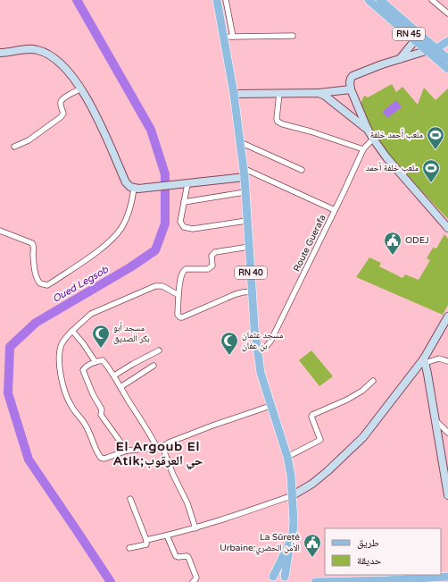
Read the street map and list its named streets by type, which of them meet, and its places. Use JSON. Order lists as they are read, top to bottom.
{
  "streets": {
    "main road": ["RN 45", "RN 40"],
    "street": ["Route Guerafa"]
  },
  "crossings": [
    ["Route Guerafa", "RN 40"]
  ],
  "districts": ["El Argoub El Atik;حي العرقوب"],
  "water": ["Oued Legsob"],
  "places": {
    "sports": ["ملعب أحمد خلفة", "ملعب خلفة أحمد"],
    "public building": ["ODEJ", "La Sûreté Urbaine;الأمن الحضري"],
    "mosque": ["مسجد أبو بكر الصديق", "مسجد عثمان بن عفان"]
  },
  "legend": ["طريق", "حديقة"]
}
